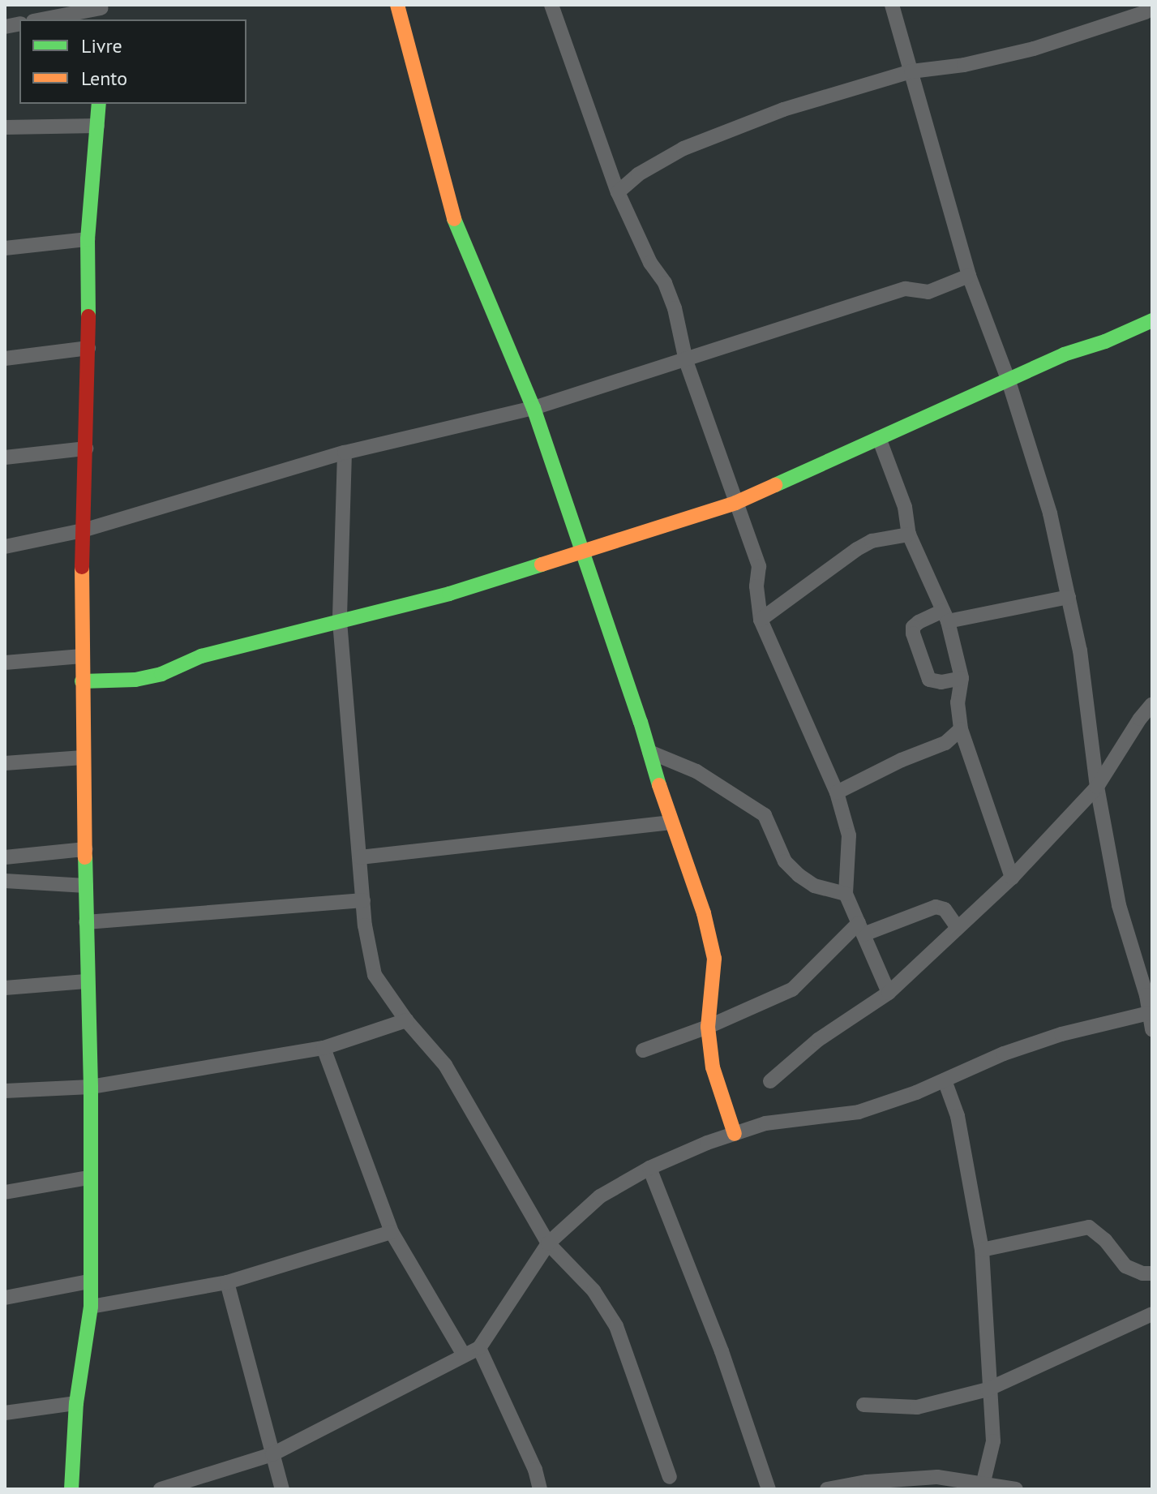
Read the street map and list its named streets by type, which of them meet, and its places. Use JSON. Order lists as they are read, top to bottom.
{
  "legend": ["Livre", "Lento"]
}
